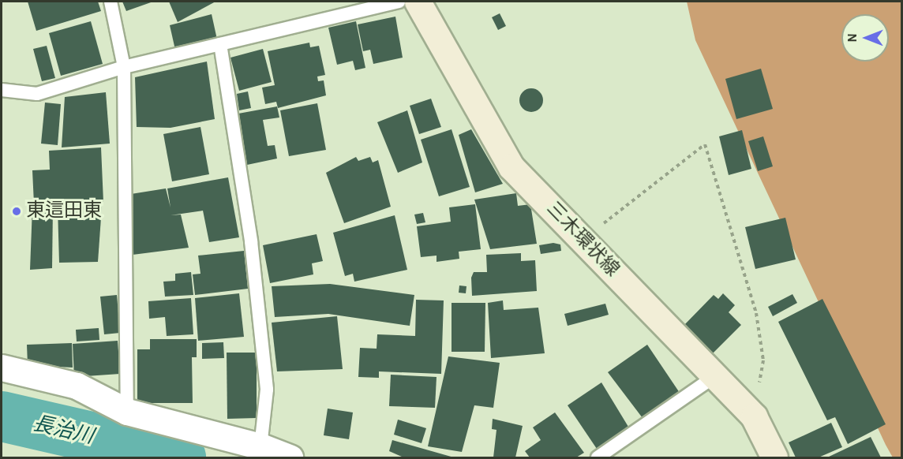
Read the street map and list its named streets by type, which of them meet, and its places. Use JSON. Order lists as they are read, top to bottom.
{
  "streets": {
    "main road": ["三木環状線"]
  },
  "water": ["長治川"],
  "places": ["東這田東"],
  "north": "left"
}
